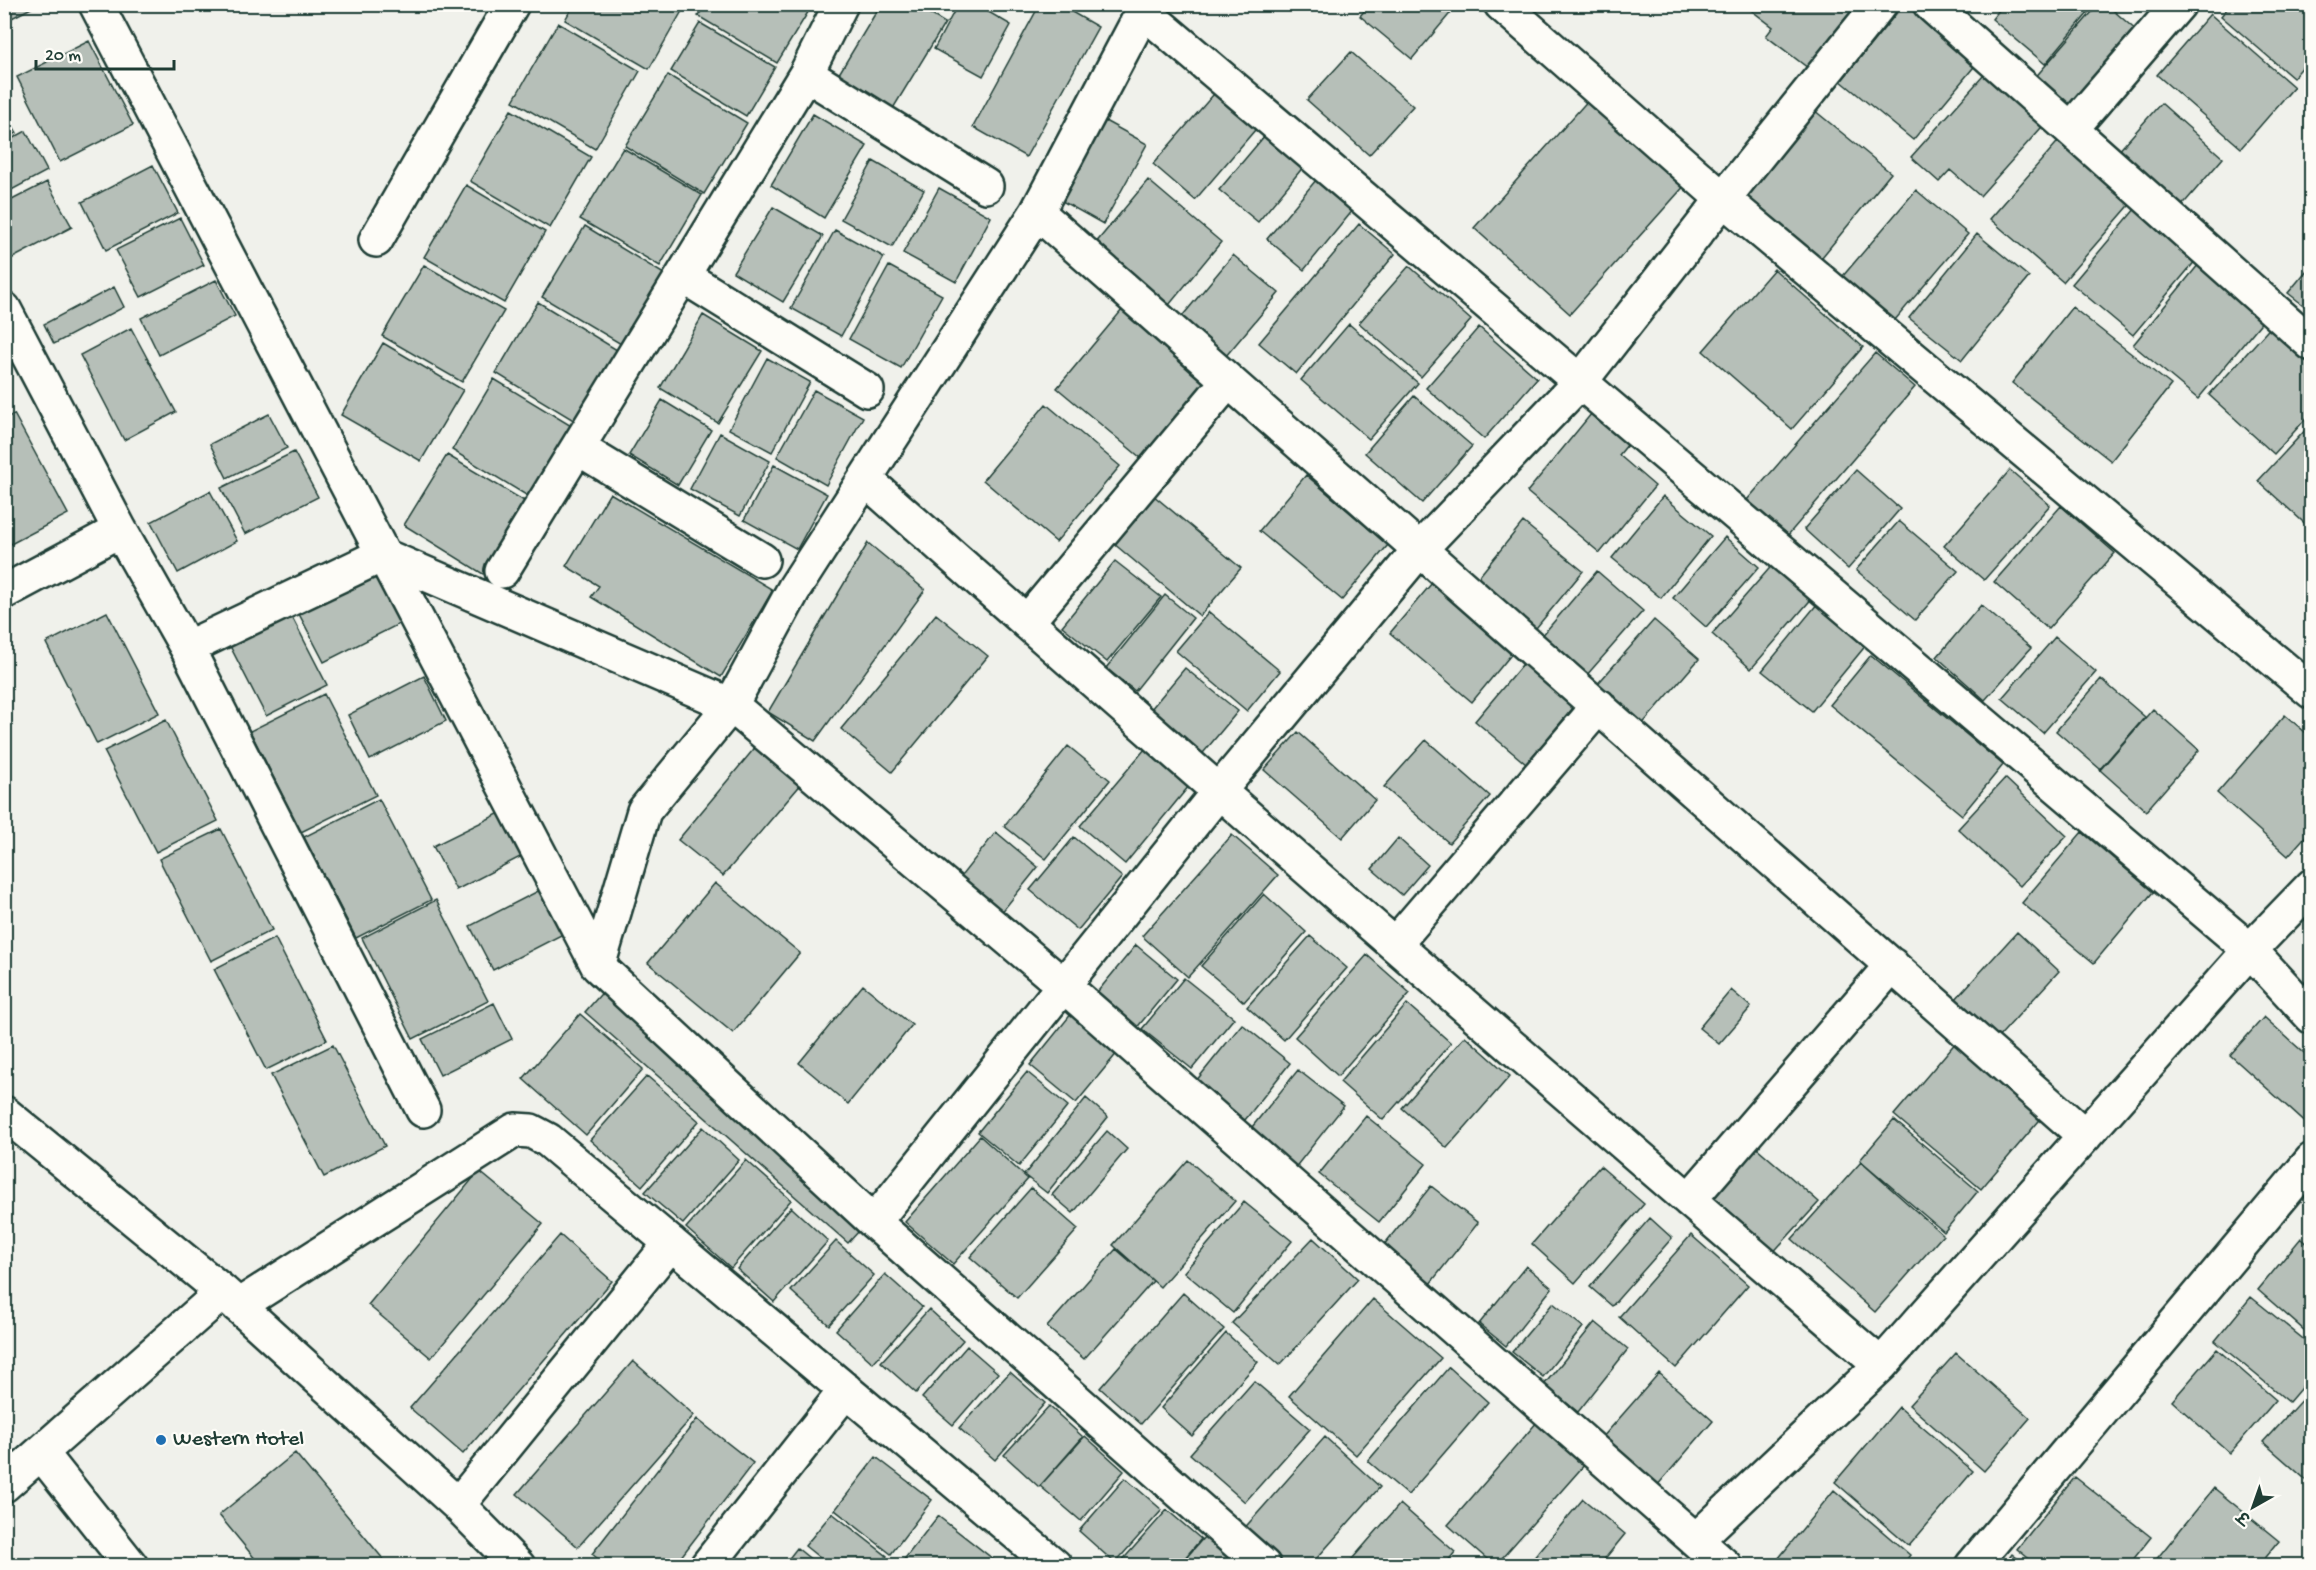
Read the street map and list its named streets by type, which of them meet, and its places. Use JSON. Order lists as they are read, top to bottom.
{
  "places": ["Western Hotel"],
  "scale_bar": "20 m",
  "north": "bottom left"
}
